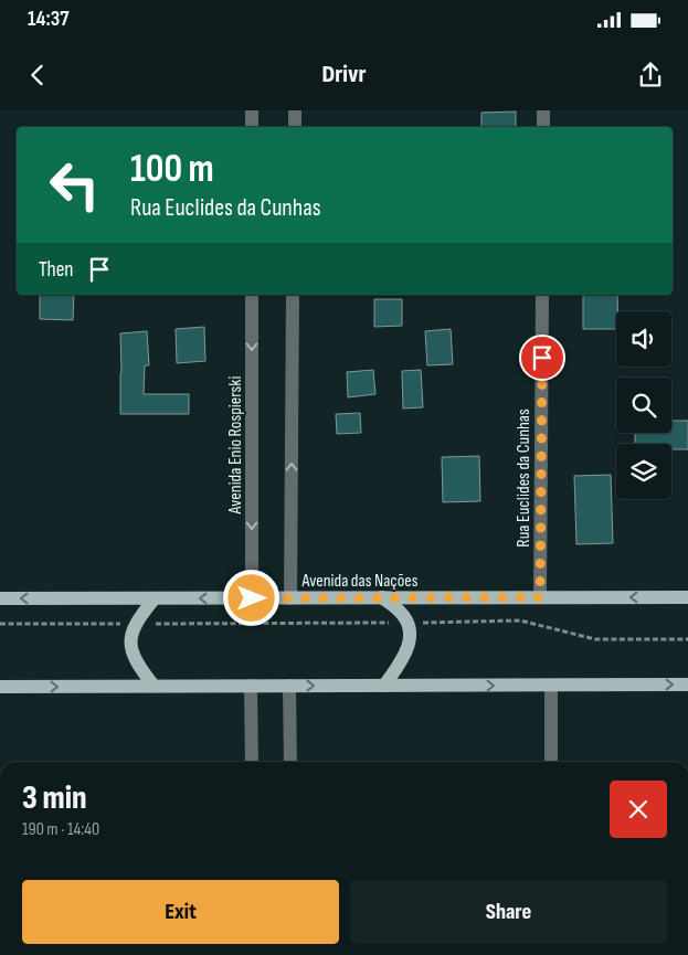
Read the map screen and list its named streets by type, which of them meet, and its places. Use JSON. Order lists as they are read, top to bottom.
{
  "streets": {
    "main road": ["Avenida das Nações"],
    "street": ["Avenida Enio Rospierski", "Rua Euclides da Cunhas"]
  },
  "crossings": [
    ["Avenida Enio Rospierski", "Avenida das Nações"],
    ["Rua Euclides da Cunhas", "Avenida das Nações"]
  ],
  "page": {
    "status": "14:37",
    "header": "Drivr",
    "turn": ["100 m", "Rua Euclides da Cunhas"],
    "then": "Then",
    "heading": ["3 min", "190 m · 14:40"],
    "buttons": ["Exit", "Share"]
  }
}
